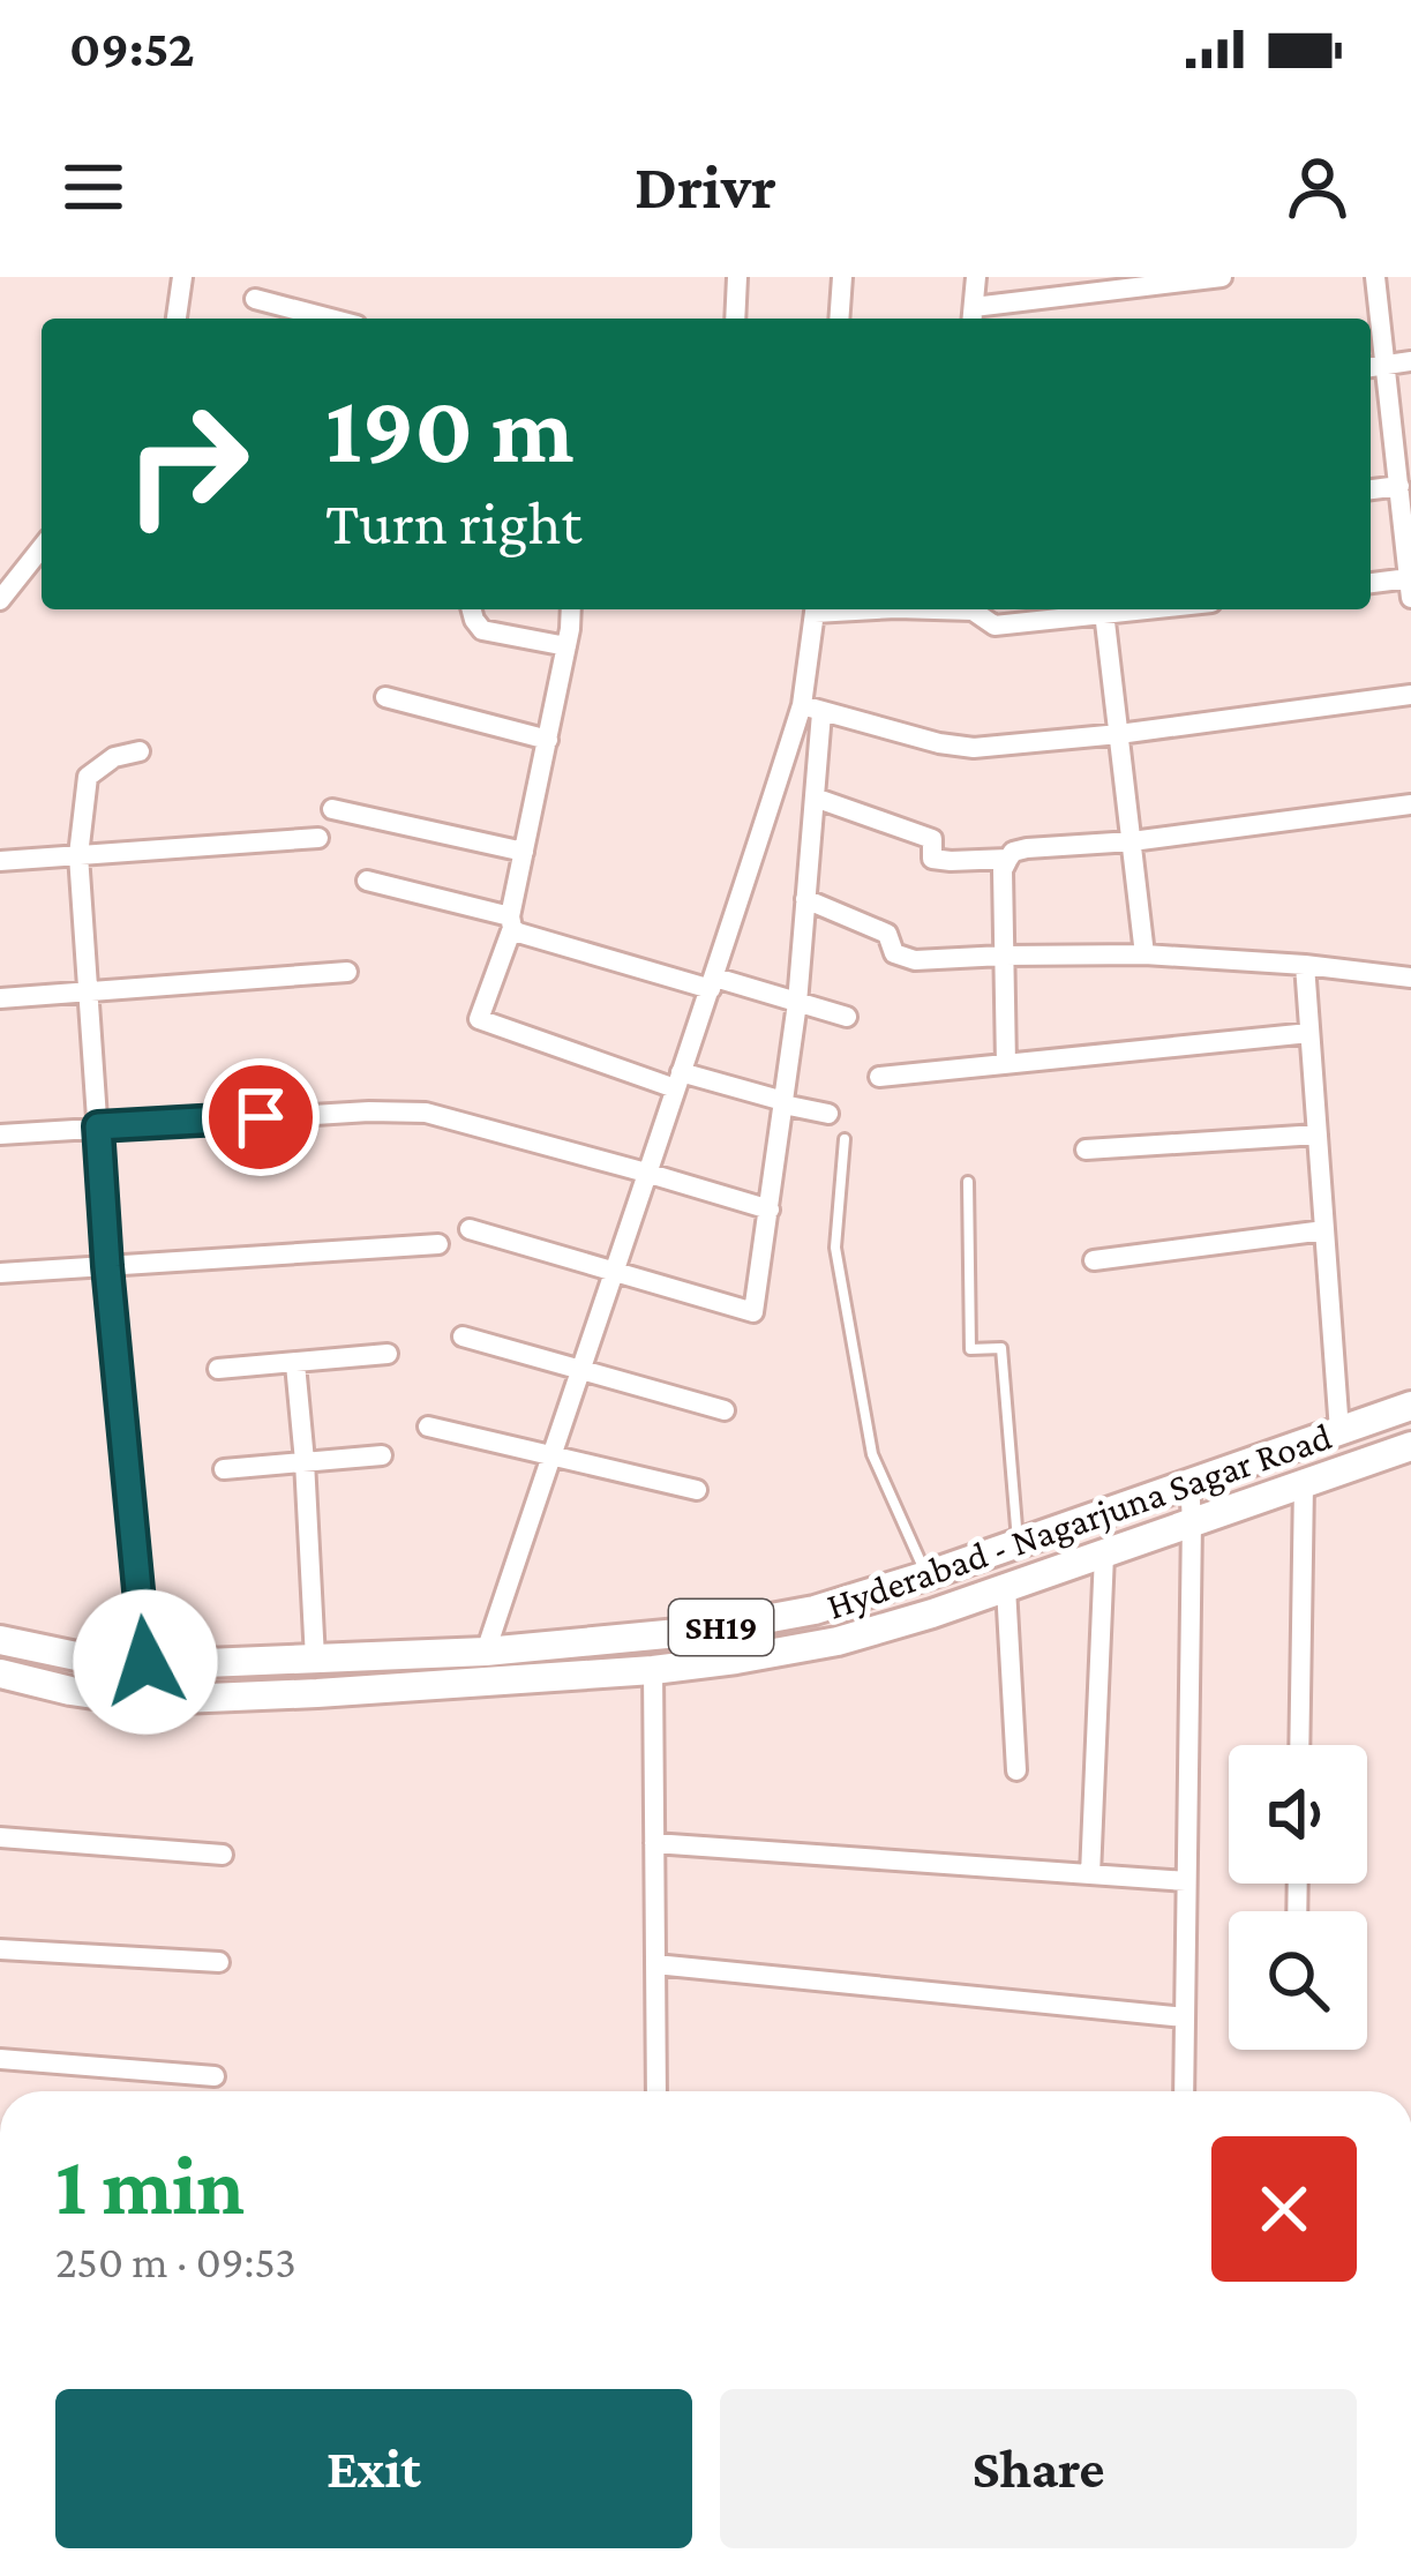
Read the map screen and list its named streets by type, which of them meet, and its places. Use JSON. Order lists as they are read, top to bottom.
{
  "streets": {
    "main road": ["Hyderabad - Nagarjuna Sagar Road", "SH19"]
  },
  "page": {
    "status": "09:52",
    "header": "Drivr",
    "turn": ["190 m", "Turn right"],
    "heading": ["1 min", "250 m · 09:53"],
    "buttons": ["Exit", "Share"]
  }
}
